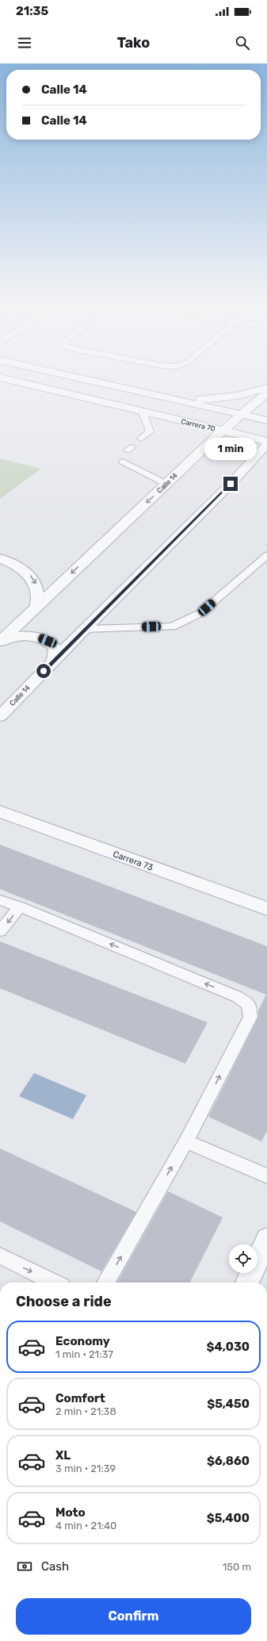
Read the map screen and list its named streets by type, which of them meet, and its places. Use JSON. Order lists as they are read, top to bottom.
{
  "streets": {
    "street": ["Carrera 70", "Calle 14", "Carrera 73"]
  },
  "crossings": [
    ["Carrera 70", "Calle 14"]
  ],
  "page": {
    "status": "21:35",
    "header": "Tako",
    "banner": ["Calle 14", "Calle 14"],
    "bubble": "1 min",
    "heading": "Choose a ride",
    "list": [
      {
        "name": "Economy",
        "note": "1 min · 21:37",
        "value": "$4,030"
      },
      {
        "name": "Comfort",
        "note": "2 min · 21:38",
        "value": "$5,450"
      },
      {
        "name": "XL",
        "note": "3 min · 21:39",
        "value": "$6,860"
      },
      {
        "name": "Moto",
        "note": "4 min · 21:40",
        "value": "$5,400"
      }
    ],
    "pay": ["Cash", "150 m"],
    "buttons": "Confirm"
  }
}
